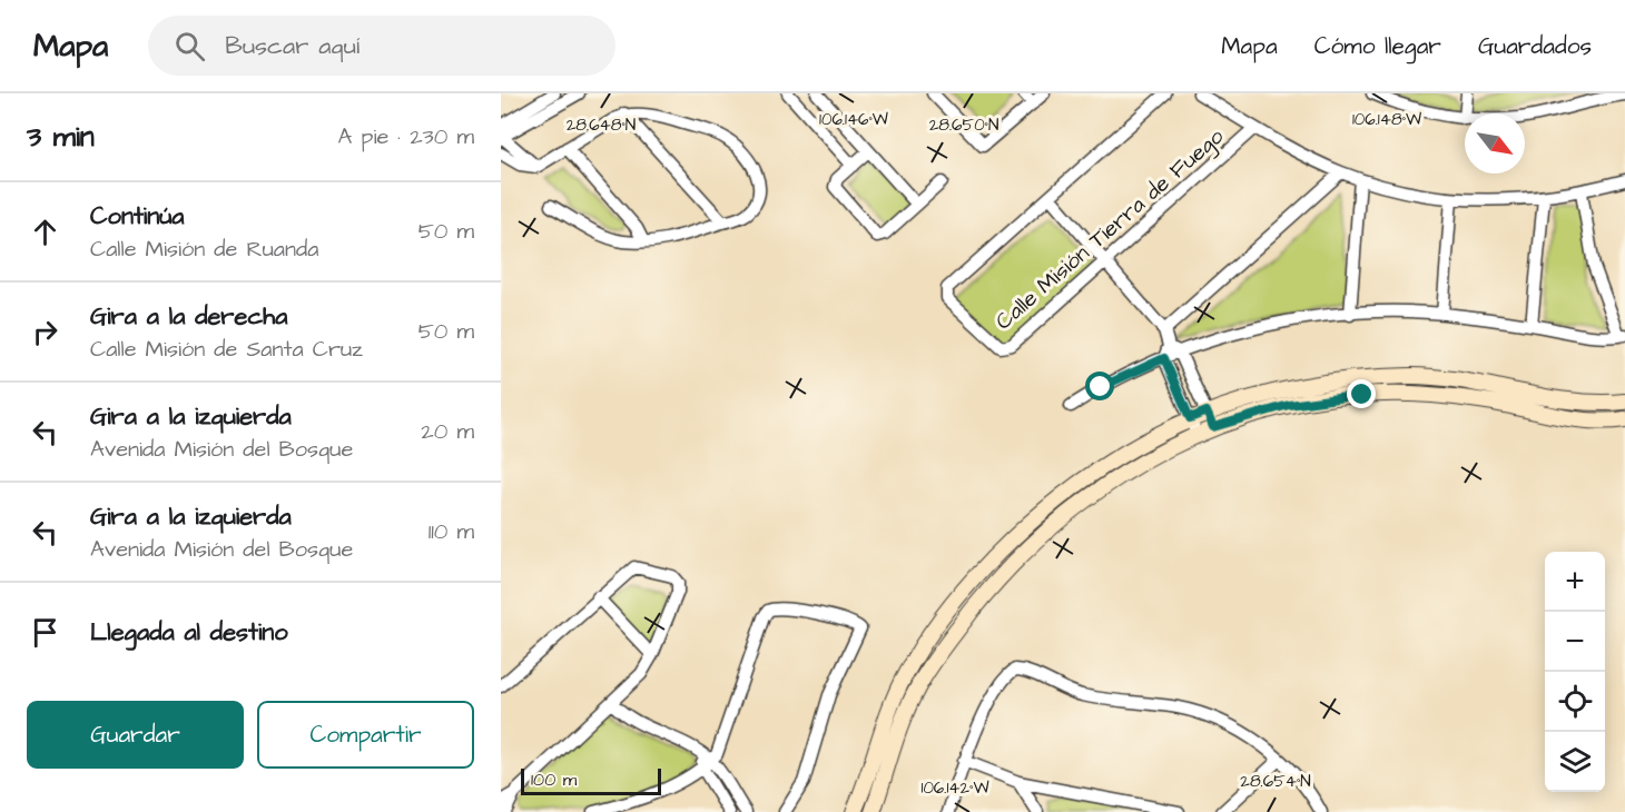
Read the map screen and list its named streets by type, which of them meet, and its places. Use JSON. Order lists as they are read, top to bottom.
{
  "streets": {
    "street": ["Calle Misión Tierra de Fuego"]
  },
  "scale_bar": "100 m",
  "north": "bottom right",
  "page": {
    "header": "Mapa",
    "search": "Buscar aquí",
    "nav": ["Mapa", "Cómo llegar", "Guardados"],
    "heading": ["3 min", "A pie · 230 m"],
    "list": [
      ["Continúa", "Calle Misión de Ruanda", "50 m"],
      ["Gira a la derecha", "Calle Misión de Santa Cruz", "50 m"],
      ["Gira a la izquierda", "Avenida Misión del Bosque", "20 m"],
      ["Gira a la izquierda", "Avenida Misión del Bosque", "110 m"],
      "Llegada al destino"
    ],
    "map_buttons": ["+", "−"],
    "buttons": ["Guardar", "Compartir"],
    "scale": "100 m"
  },
  "coordinates": [
    "106.148°W",
    "106.146°W",
    "28.648°N",
    "28.650°N",
    "28.654°N",
    "106.142°W"
  ]
}
